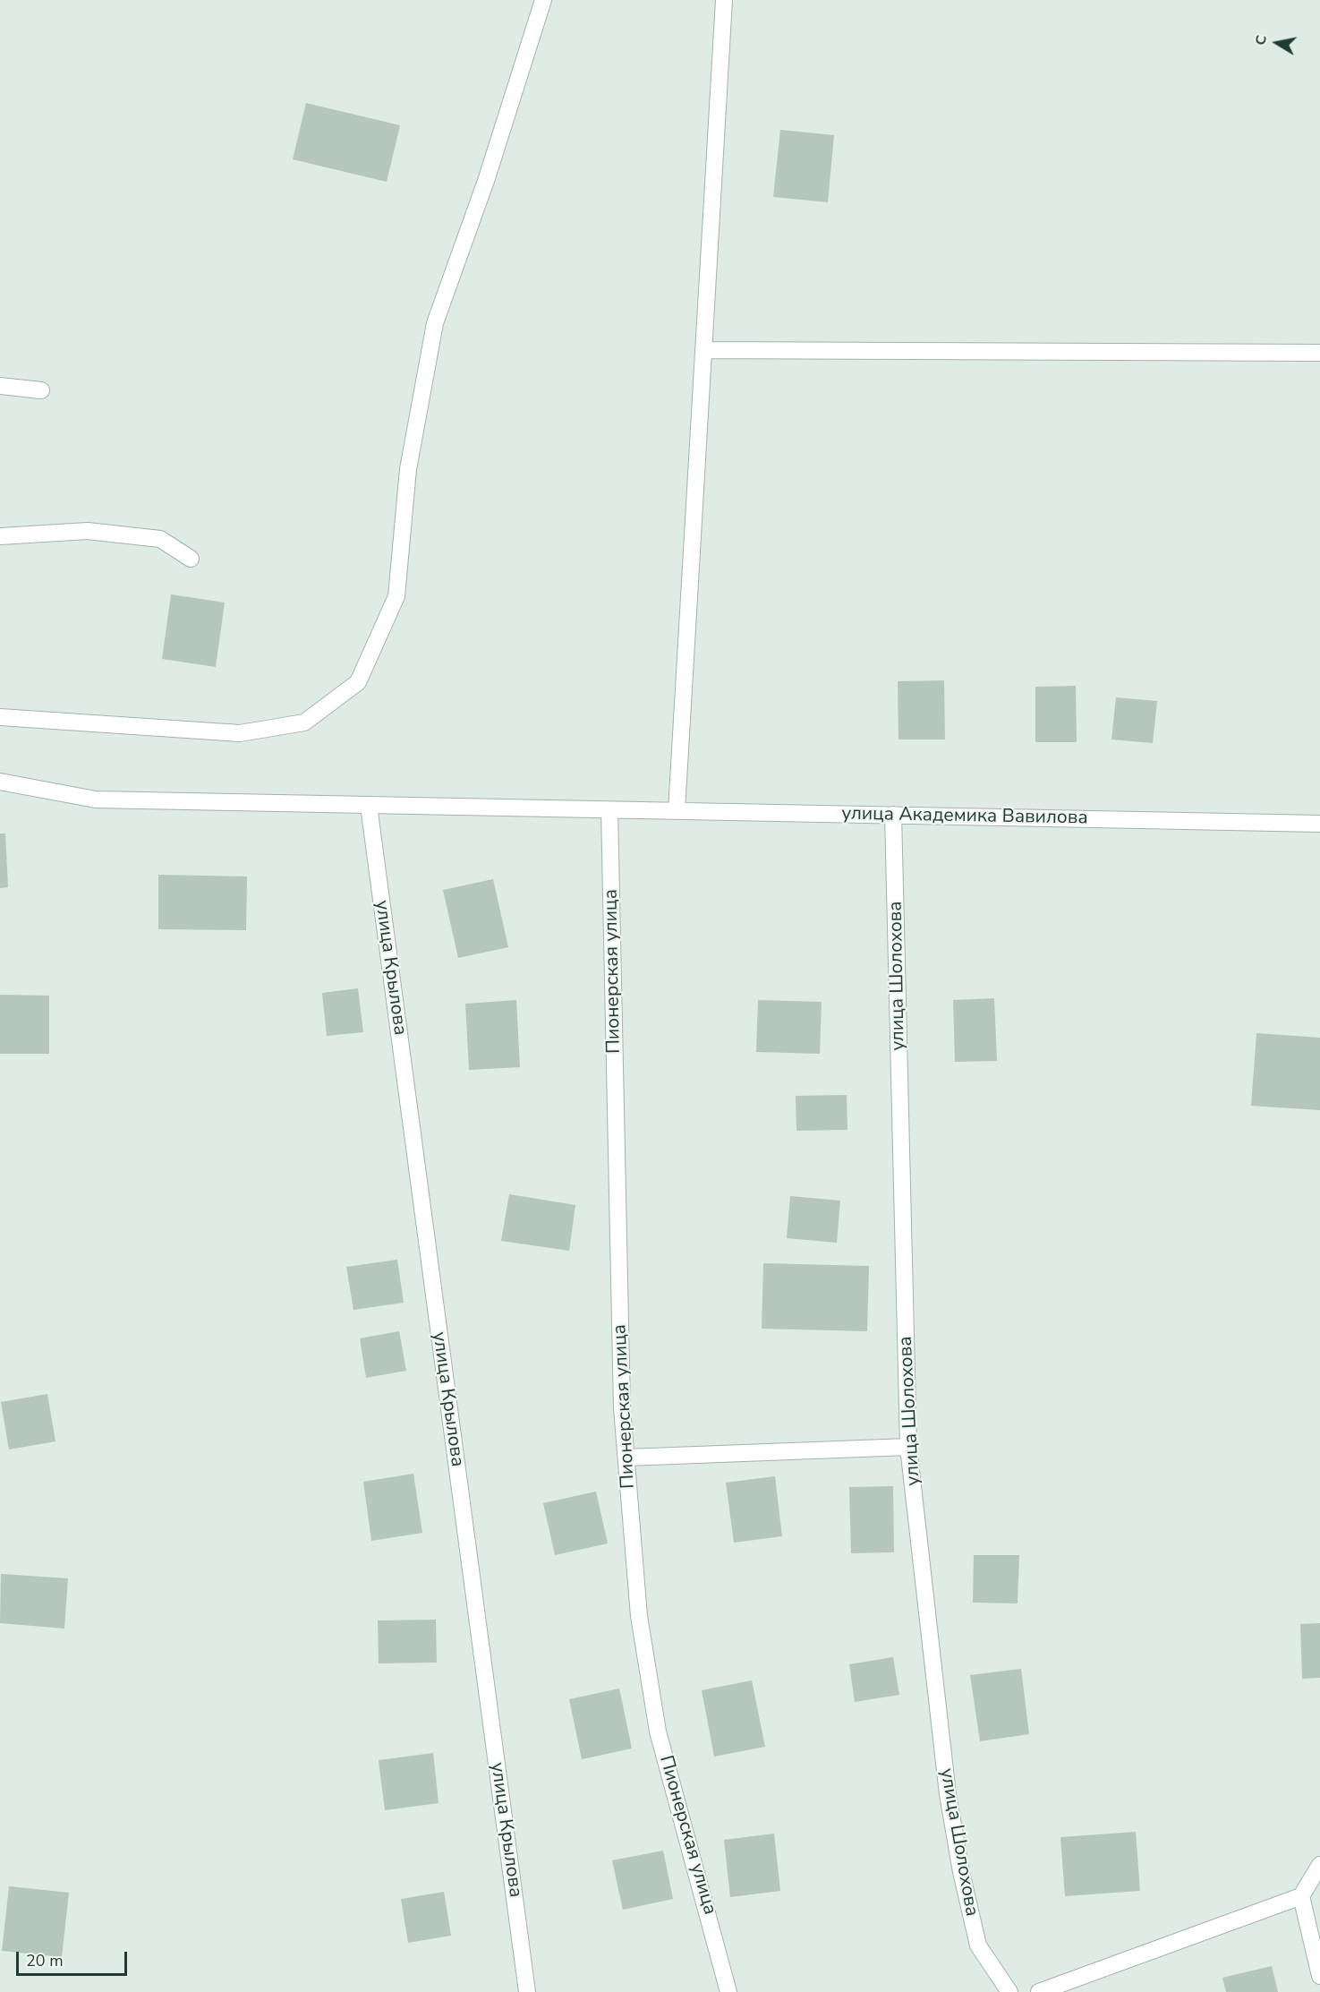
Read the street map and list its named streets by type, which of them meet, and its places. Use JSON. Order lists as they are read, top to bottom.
{
  "streets": {
    "street": [
      "улица Академика Вавилова",
      "улица Крылова",
      "Пионерская улица",
      "улица Шолохова"
    ]
  },
  "crossings": [
    ["улица Академика Вавилова", "улица Крылова"],
    ["улица Академика Вавилова", "Пионерская улица"],
    ["улица Академика Вавилова", "улица Шолохова"]
  ],
  "scale_bar": "20 m",
  "north": "left"
}
